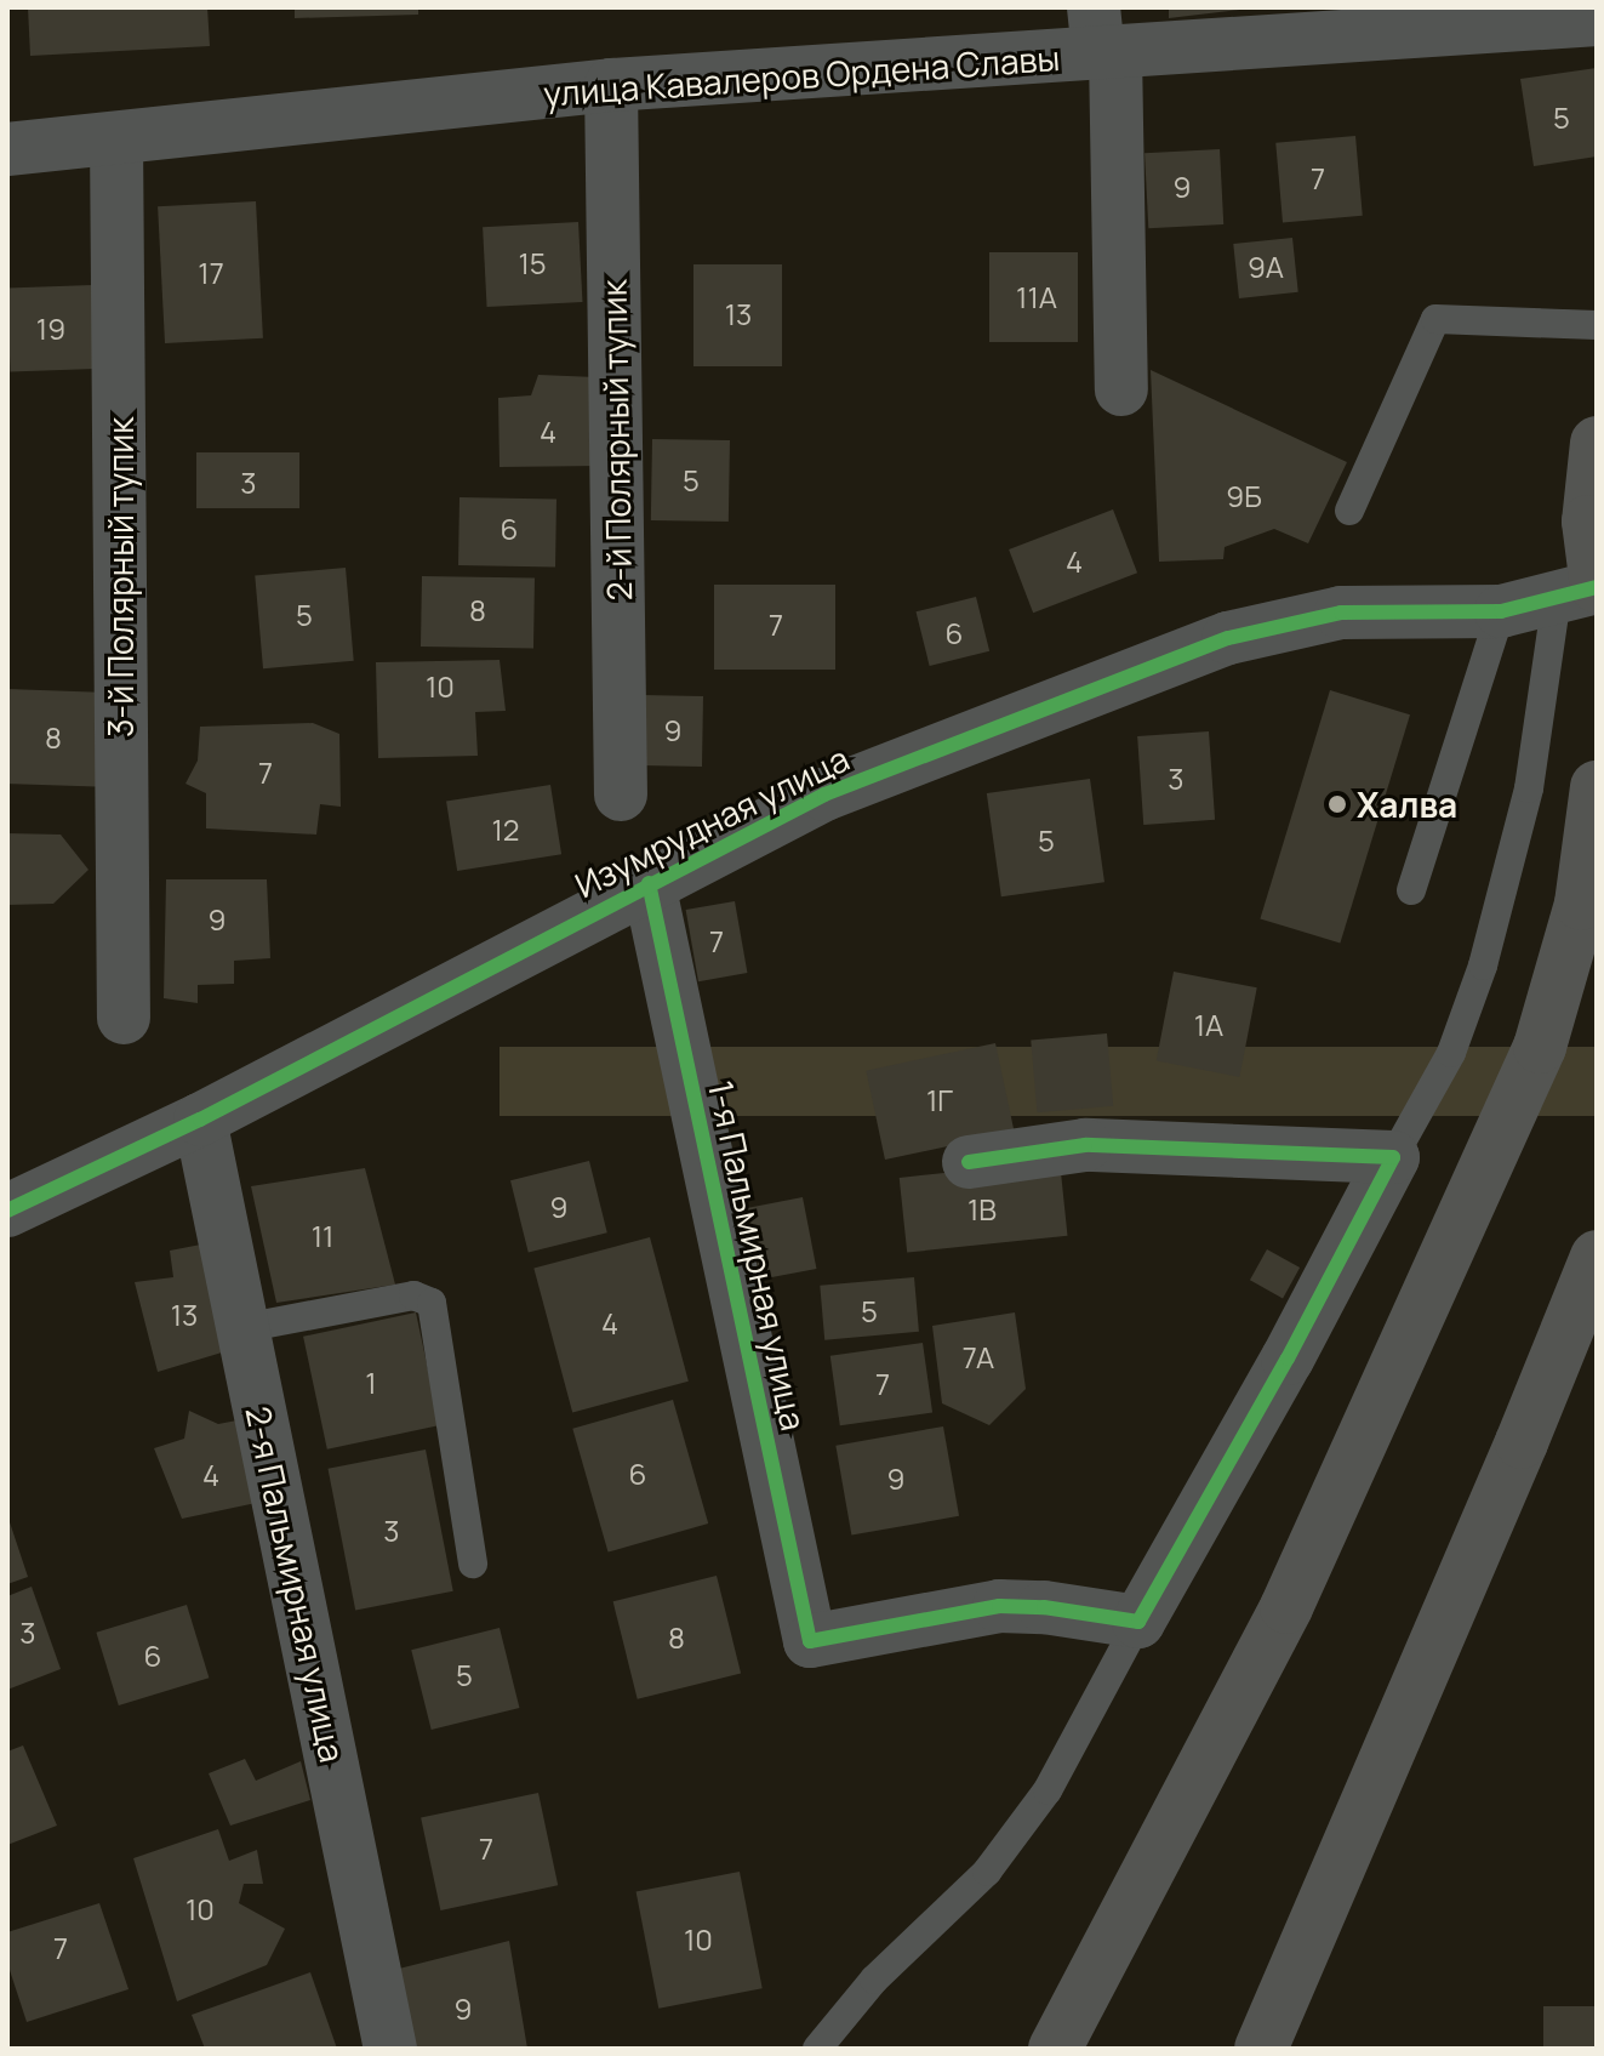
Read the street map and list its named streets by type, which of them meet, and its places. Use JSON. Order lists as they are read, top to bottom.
{
  "streets": {
    "street": [
      "улица Кавалеров Ордена Славы",
      "2-й Полярный тупик",
      "3-й Полярный тупик",
      "Изумрудная улица",
      "1-я Пальмирная улица",
      "2-я Пальмирная улица"
    ]
  },
  "crossings": [
    ["улица Кавалеров Ордена Славы", "2-й Полярный тупик"],
    ["улица Кавалеров Ордена Славы", "3-й Полярный тупик"],
    ["Изумрудная улица", "1-я Пальмирная улица"],
    ["Изумрудная улица", "2-я Пальмирная улица"]
  ],
  "places": ["Халва"],
  "house_numbers": [
    "5",
    "7",
    "9",
    "15",
    "9А",
    "17",
    "11А",
    "13",
    "19",
    "4",
    "5",
    "3",
    "9Б",
    "6",
    "4",
    "8",
    "5",
    "7",
    "6",
    "10",
    "9",
    "8",
    "7",
    "3",
    "12",
    "5",
    "9",
    "7",
    "1А",
    "1Г",
    "9",
    "1В",
    "11",
    "5",
    "13",
    "4",
    "7А",
    "1",
    "7",
    "6",
    "4",
    "9",
    "3",
    "3",
    "8",
    "6",
    "5",
    "7",
    "10",
    "10",
    "7",
    "9"
  ]
}
